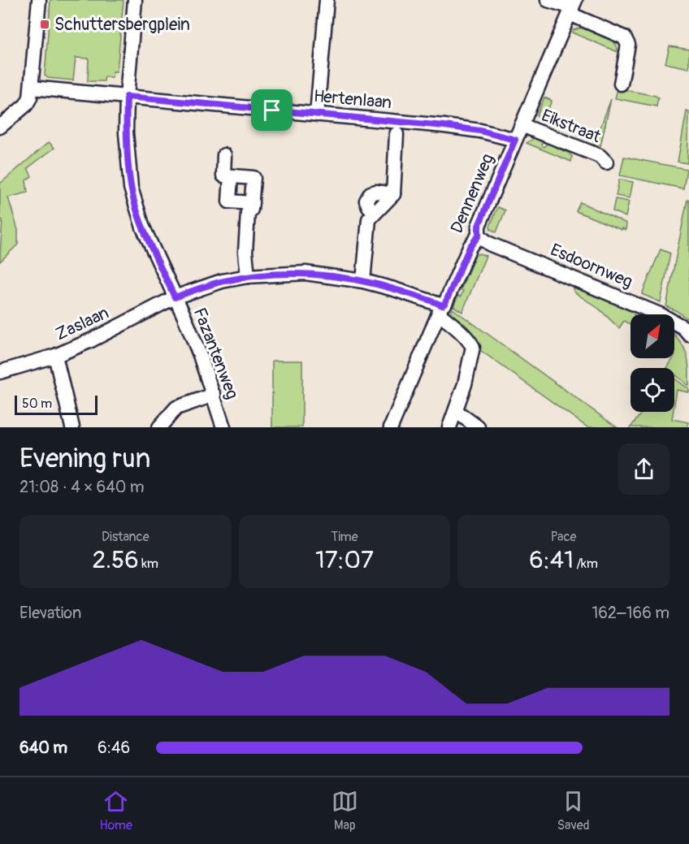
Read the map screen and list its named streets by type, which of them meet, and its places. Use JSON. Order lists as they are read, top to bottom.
{
  "streets": {
    "street": [
      "Hertenlaan",
      "Eikstraat",
      "Dennenweg",
      "Esdoornweg",
      "Zaslaan",
      "Fazantenweg"
    ]
  },
  "crossings": [
    ["Hertenlaan", "Dennenweg"],
    ["Hertenlaan", "Fazantenweg"],
    ["Eikstraat", "Dennenweg"],
    ["Dennenweg", "Esdoornweg"],
    ["Dennenweg", "Zaslaan"],
    ["Zaslaan", "Fazantenweg"]
  ],
  "places": {
    "transit": ["Schuttersbergplein"]
  },
  "scale_bar": "50 m",
  "north": "top right",
  "page": {
    "scale": "50 m",
    "heading": ["Evening run", "21:08 · 4 × 640 m"],
    "stats": [
      ["Distance", "2.56 km"],
      ["Time", "17:07"],
      ["Pace", "6:41 /km"]
    ],
    "chart": ["Elevation", "162–166 m"],
    "list": [
      {
        "name": "640 m",
        "note": "6:46"
      }
    ],
    "tabs": ["Home", "Map", "Saved"]
  }
}
